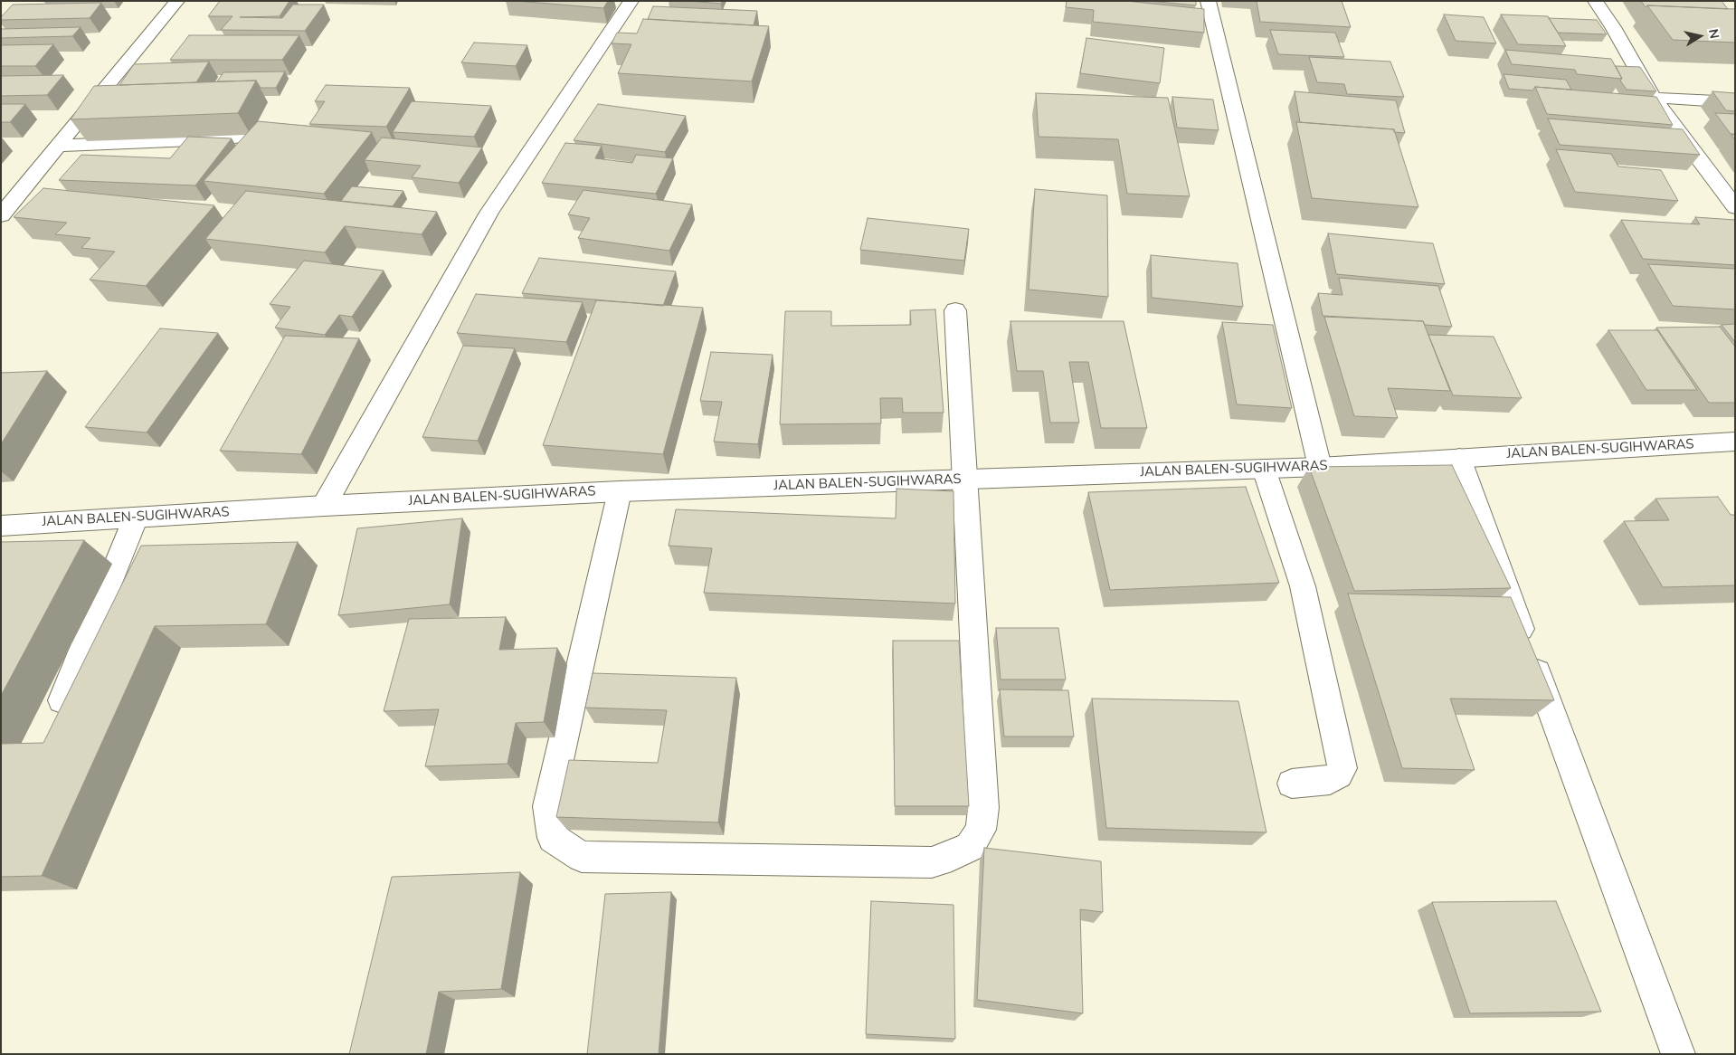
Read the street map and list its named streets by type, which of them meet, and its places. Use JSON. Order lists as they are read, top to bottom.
{
  "streets": {
    "street": ["JALAN BALEN-SUGIHWARAS"]
  },
  "north": "right"
}
